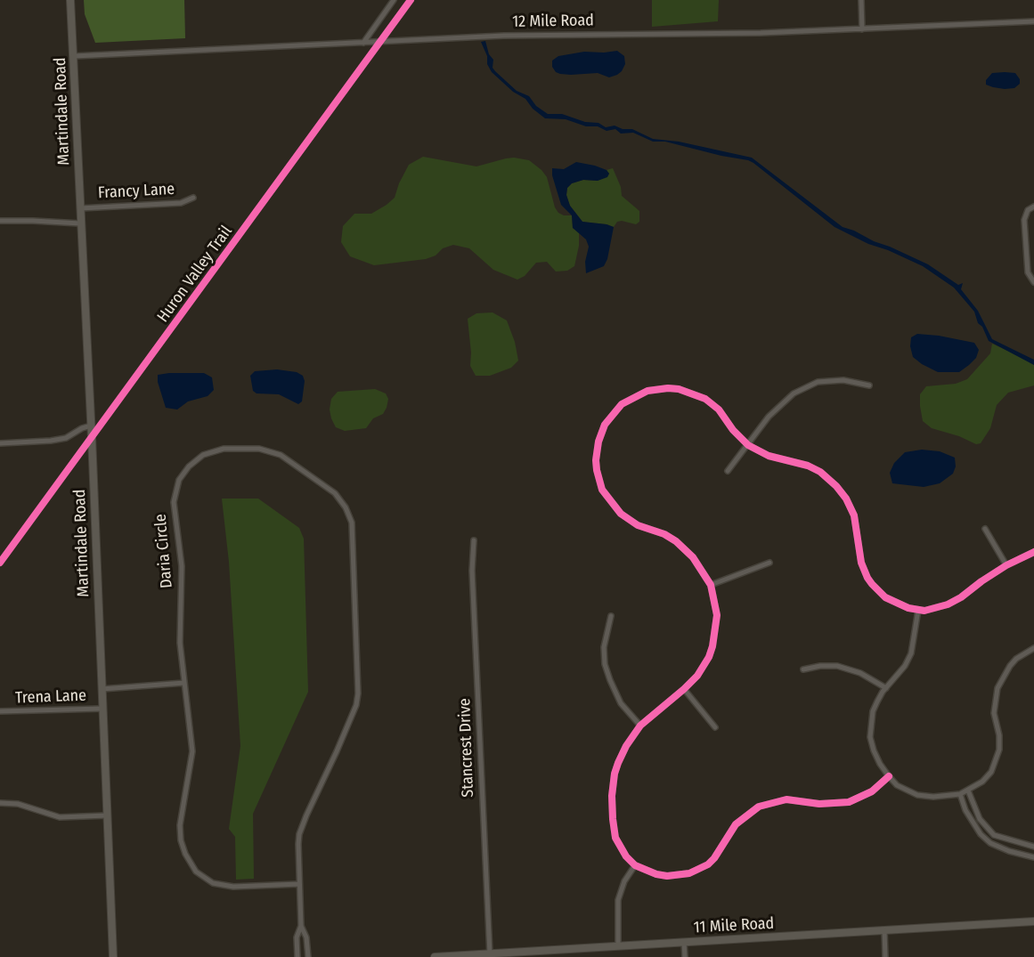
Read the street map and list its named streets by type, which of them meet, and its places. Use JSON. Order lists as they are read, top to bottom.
{
  "streets": {
    "street": [
      "12 Mile Road",
      "Martindale Road",
      "Francy Lane",
      "Daria Circle",
      "Trena Lane",
      "Stancrest Drive",
      "11 Mile Road"
    ],
    "cycle path": ["Huron Valley Trail"]
  },
  "crossings": [
    ["12 Mile Road", "Martindale Road"],
    ["Martindale Road", "Francy Lane"],
    ["Martindale Road", "Trena Lane"],
    ["Stancrest Drive", "11 Mile Road"]
  ]
}
